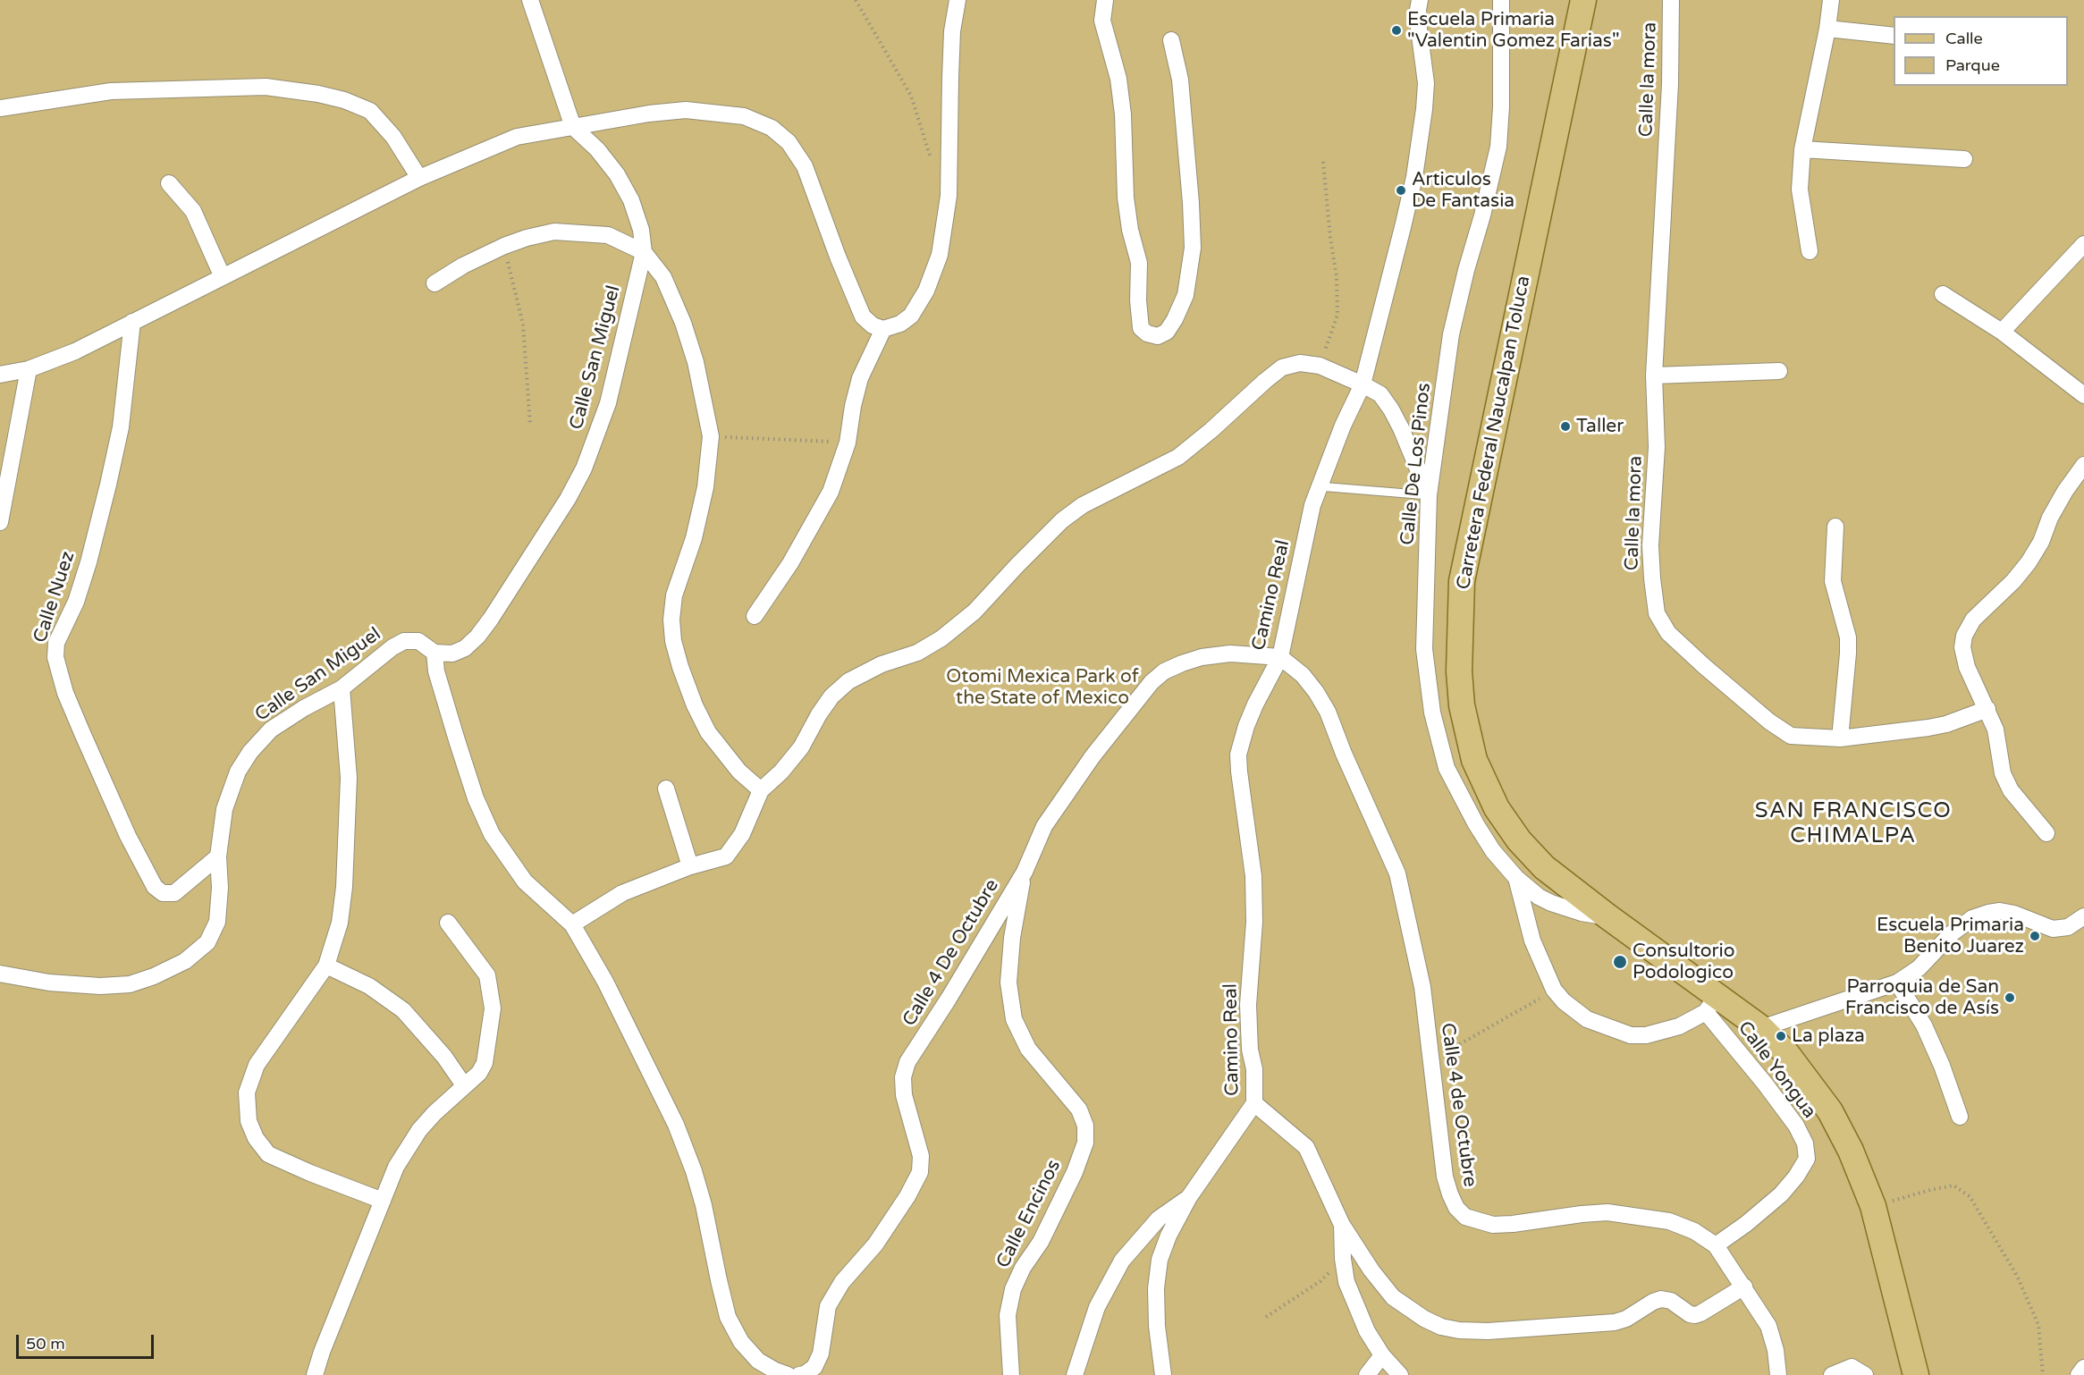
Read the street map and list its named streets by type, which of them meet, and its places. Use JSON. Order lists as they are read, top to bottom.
{
  "streets": {
    "main road": ["Carretera Federal Naucalpan Toluca"],
    "street": [
      "Calle la mora",
      "Calle San Miguel",
      "Calle De Los Pinos",
      "Camino Real",
      "Calle Nuez",
      "Calle 4 De Octubre",
      "Calle Yongua",
      "Calle 4 de Octubre",
      "Calle Encinos"
    ]
  },
  "crossings": [
    ["Calle San Miguel", "Calle Nuez"],
    ["Carretera Federal Naucalpan Toluca", "Calle De Los Pinos"],
    ["Carretera Federal Naucalpan Toluca", "Calle Yongua"],
    ["Camino Real", "Calle 4 De Octubre"],
    ["Camino Real", "Calle 4 de Octubre"],
    ["Calle 4 De Octubre", "Calle 4 de Octubre"],
    ["Calle 4 De Octubre", "Calle Encinos"],
    ["Calle Yongua", "Calle 4 de Octubre"]
  ],
  "districts": ["SAN FRANCISCO CHIMALPA"],
  "parks": ["Otomi Mexica Park of the State of Mexico"],
  "places": [
    "Escuela Primaria \"Valentin Gomez Farias\"",
    "Articulos De Fantasia",
    "Taller",
    "Escuela Primaria Benito Juarez",
    "Consultorio Podologico",
    "Parroquia de San Francisco de Asís",
    "La plaza"
  ],
  "legend": ["Calle", "Parque"],
  "scale_bar": "50 m"
}
